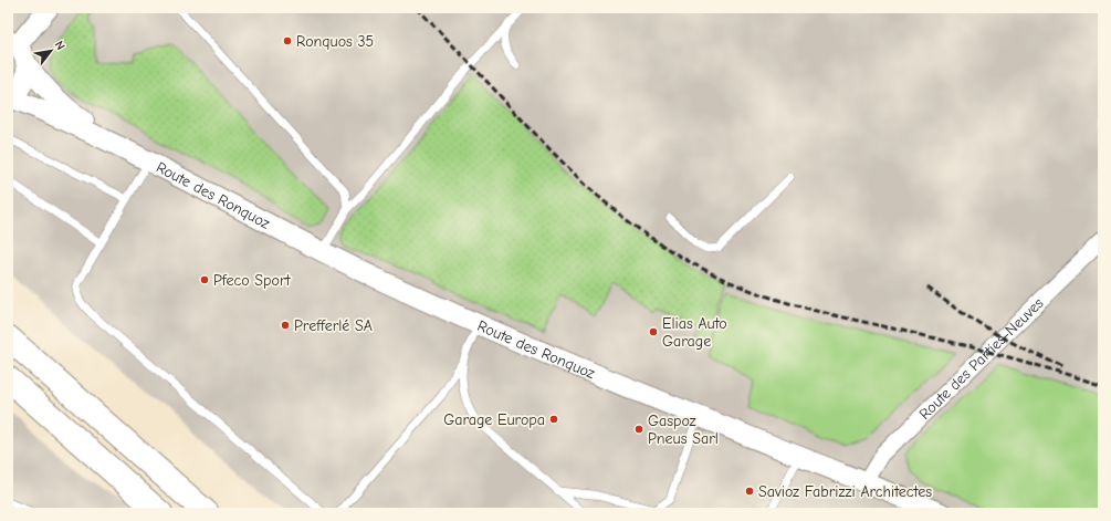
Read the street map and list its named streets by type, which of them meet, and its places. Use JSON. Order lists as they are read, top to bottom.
{
  "streets": {
    "street": ["Route des Ronquoz", "Route des Parties-Neuves"]
  },
  "crossings": [
    ["Route des Ronquoz", "Route des Parties-Neuves"]
  ],
  "places": [
    "Ronquos 35",
    "Pfeco Sport",
    "Prefferlé SA",
    "Elias Auto Garage",
    "Garage Europa",
    "Gaspoz Pneus Sarl",
    "Savioz Fabrizzi Architectes"
  ],
  "north": "top right"
}
